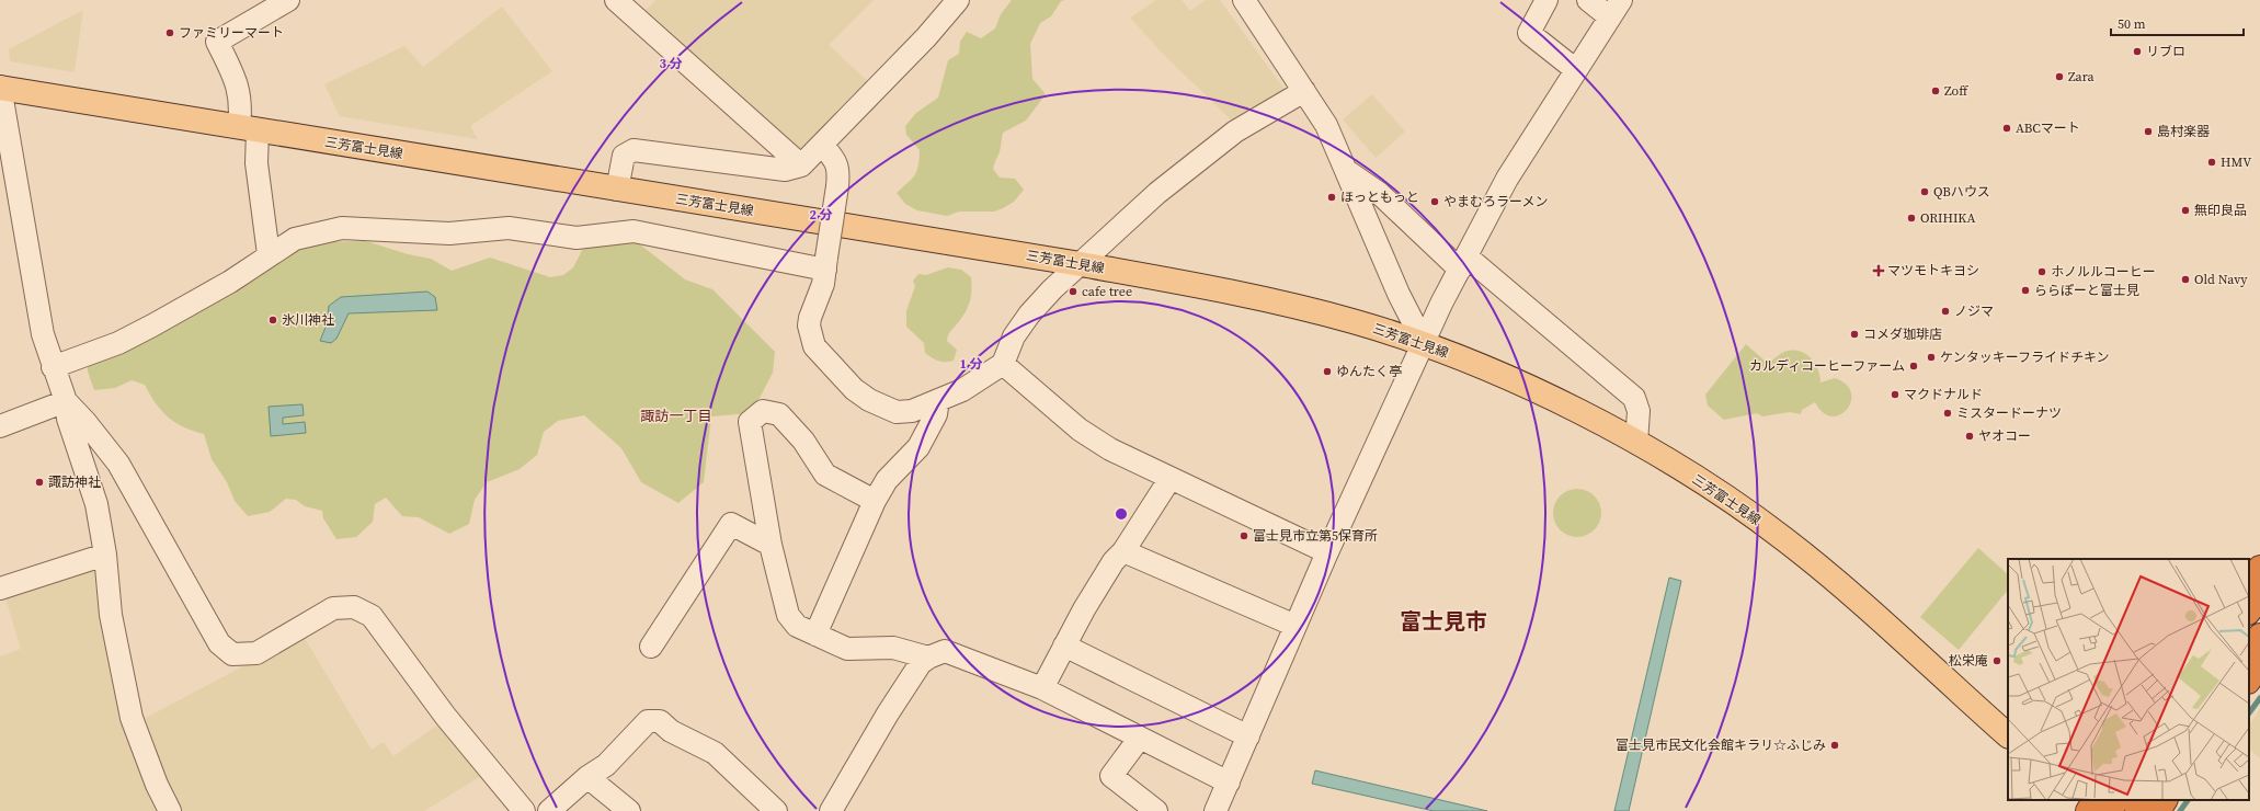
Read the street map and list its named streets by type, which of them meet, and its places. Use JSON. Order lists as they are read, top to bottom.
{
  "streets": {
    "main road": ["三芳富士見線"]
  },
  "districts": ["諏訪一丁目", "富士見市"],
  "places": {
    "other": [
      "ファミリーマート",
      "リブロ",
      "Zara",
      "Zoff",
      "ABCマート",
      "島村楽器",
      "HMV",
      "QBハウス",
      "ほっともっと",
      "やまむろラーメン",
      "無印良品",
      "ORIHIKA",
      "ホノルルコーヒー",
      "Old Navy",
      "ららぽーと富士見",
      "cafe tree",
      "ノジマ",
      "氷川神社",
      "コメダ珈琲店",
      "ケンタッキーフライドチキン",
      "カルディコーヒーファーム",
      "ゆんたく亭",
      "マクドナルド",
      "ミスタードーナツ",
      "ヤオコー",
      "諏訪神社",
      "富士見市立第5保育所",
      "松栄庵",
      "富士見市民文化会館キラリ☆ふじみ"
    ],
    "health": ["マツモトキヨシ"]
  },
  "scale_bar": "50 m",
  "rings": ["3 分", "2 分", "1 分"]
}
